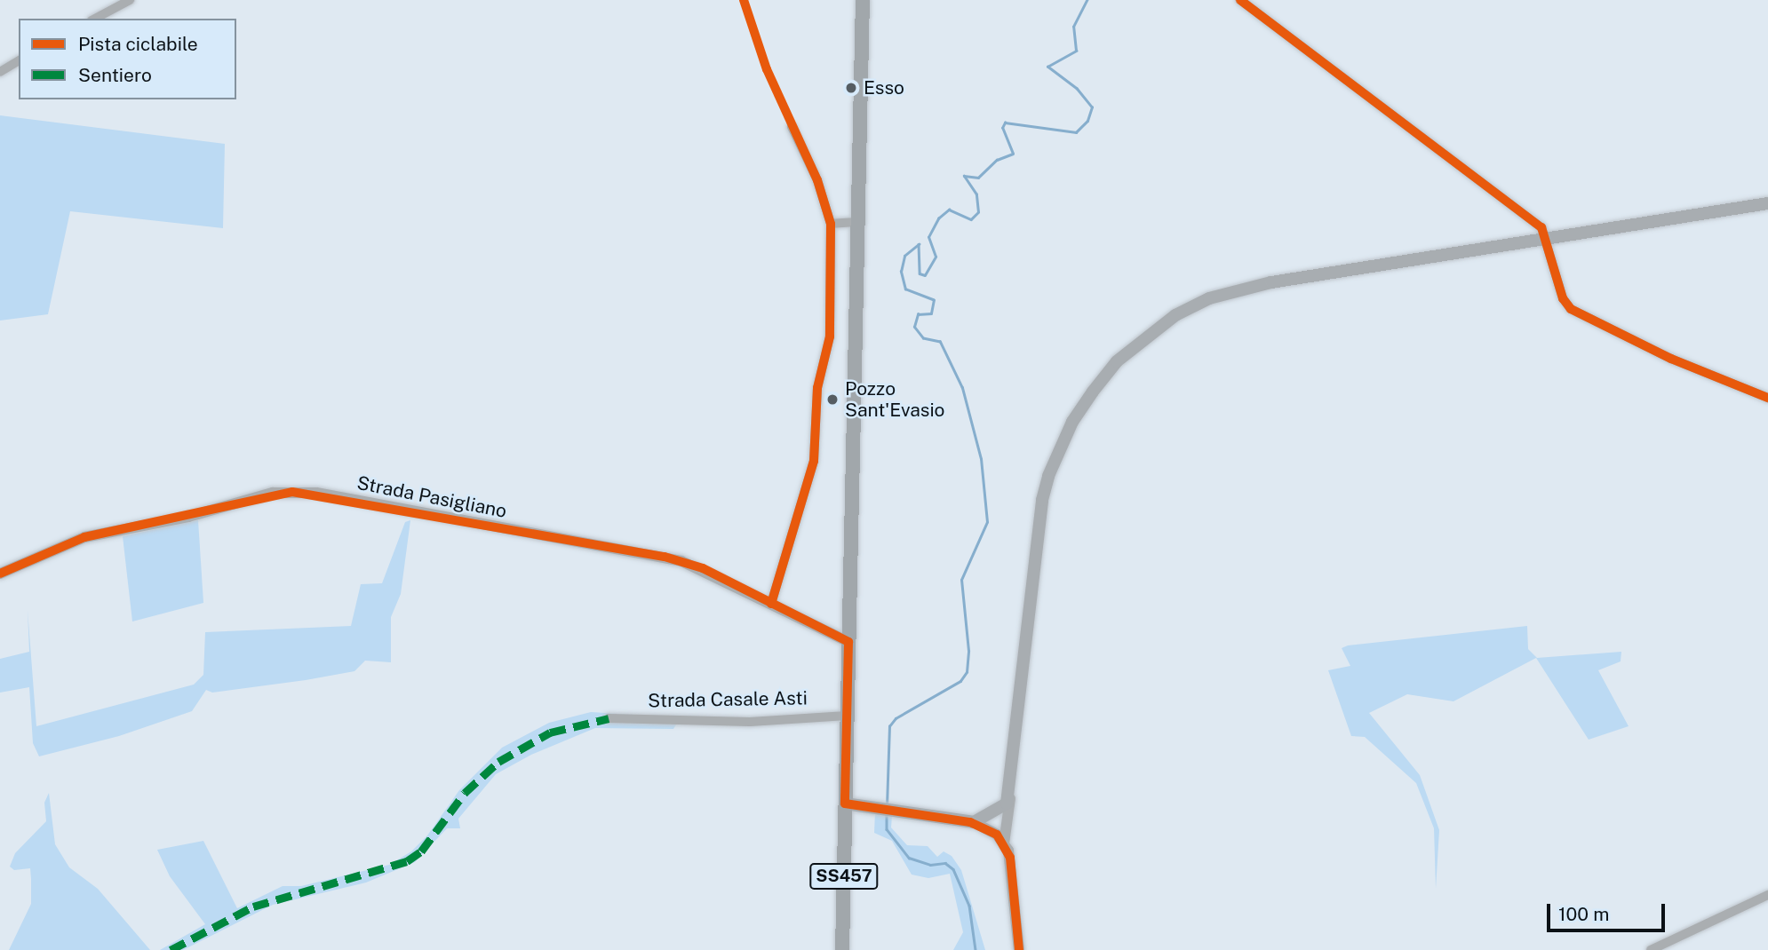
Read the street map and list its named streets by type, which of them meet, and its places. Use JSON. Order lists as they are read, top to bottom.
{
  "streets": {
    "main road": ["SS457"],
    "street": ["Strada Pasigliano", "Strada Casale Asti"]
  },
  "crossings": [
    ["Strada Pasigliano", "SS457"],
    ["Strada Casale Asti", "SS457"]
  ],
  "places": ["Esso", "Pozzo Sant'Evasio"],
  "legend": ["Pista ciclabile", "Sentiero"],
  "scale_bar": "100 m"
}
